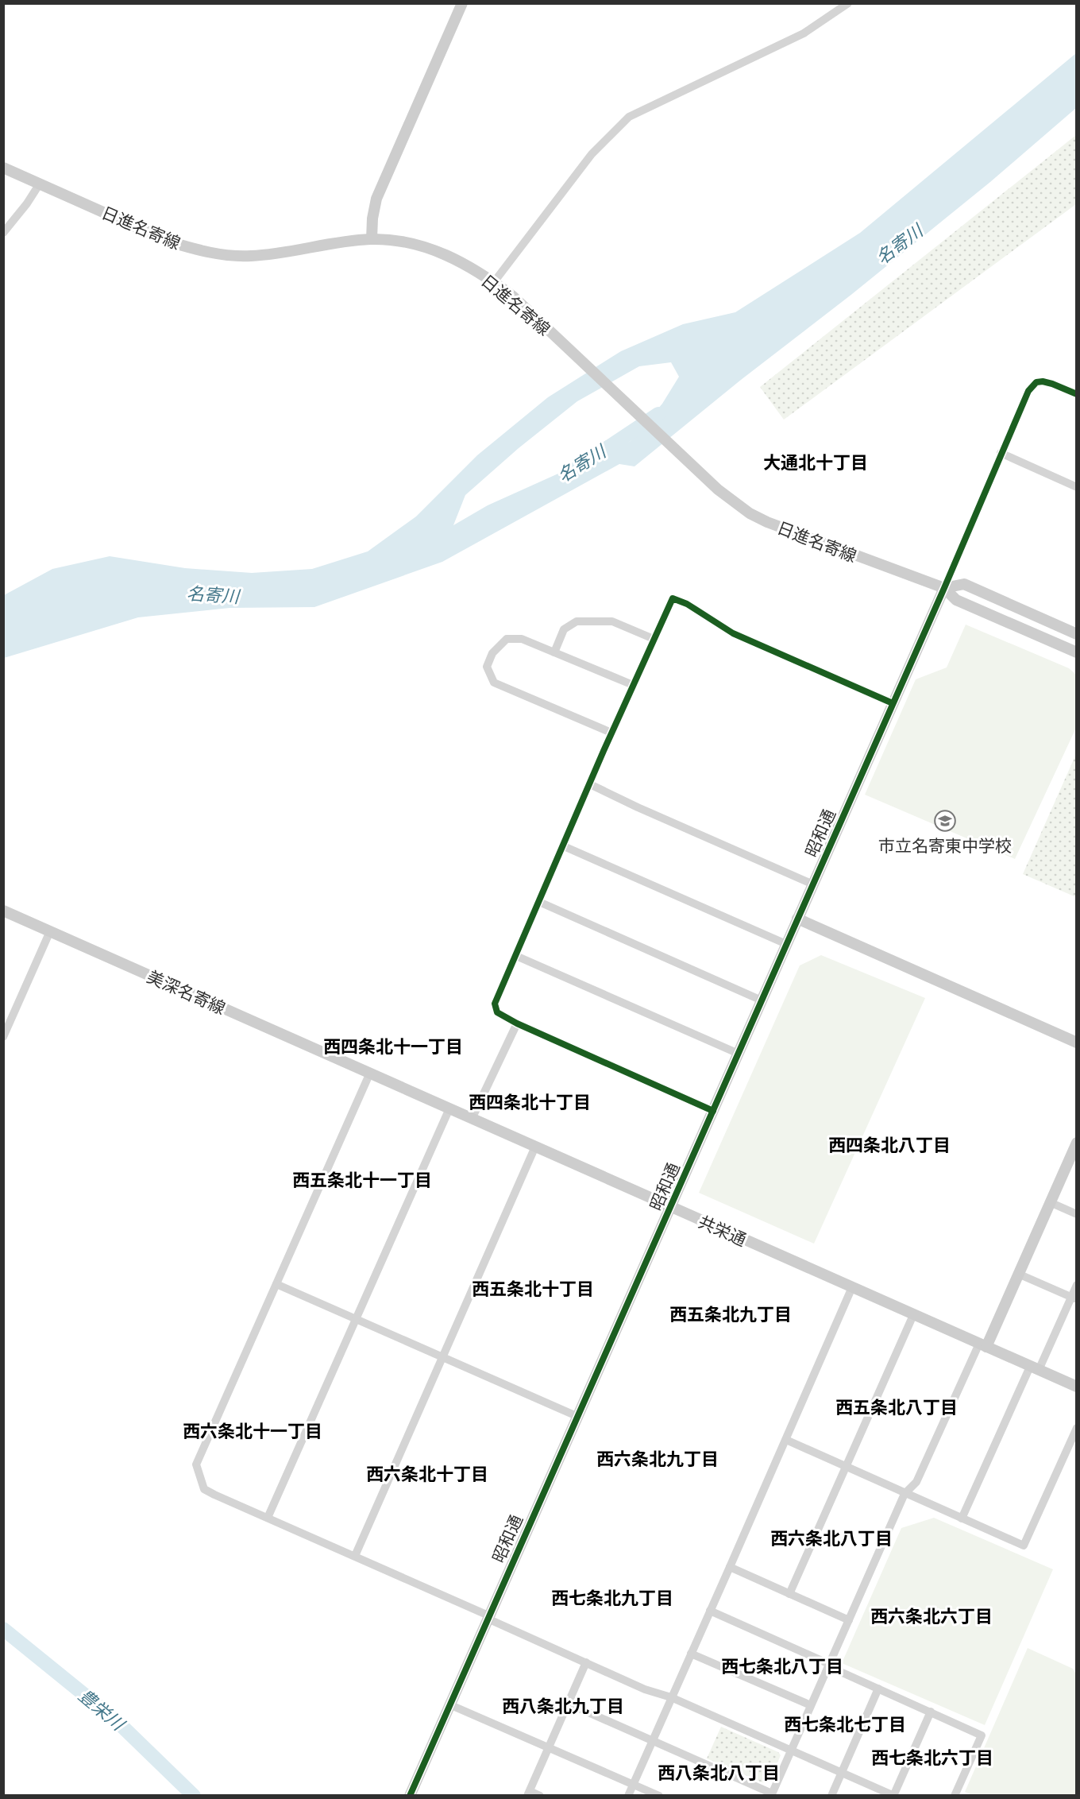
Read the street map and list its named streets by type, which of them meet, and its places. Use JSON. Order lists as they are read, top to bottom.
{
  "streets": {
    "main road": [
      "日進名寄線",
      "昭和通",
      "美深名寄線",
      "共栄通"
    ]
  },
  "crossings": [
    ["日進名寄線", "昭和通"],
    ["昭和通", "共栄通"],
    ["美深名寄線", "共栄通"]
  ],
  "districts": [
    "大通北十丁目",
    "西四条北十一丁目",
    "西四条北十丁目",
    "西四条北八丁目",
    "西五条北十一丁目",
    "西五条北十丁目",
    "西五条北九丁目",
    "西五条北八丁目",
    "西六条北十一丁目",
    "西六条北九丁目",
    "西六条北十丁目",
    "西六条北八丁目",
    "西七条北九丁目",
    "西六条北六丁目",
    "西七条北八丁目",
    "西八条北九丁目",
    "西七条北七丁目",
    "西七条北六丁目",
    "西八条北八丁目"
  ],
  "water": ["名寄川", "豊栄川"],
  "places": {
    "school or university": ["市立名寄東中学校"]
  }
}
